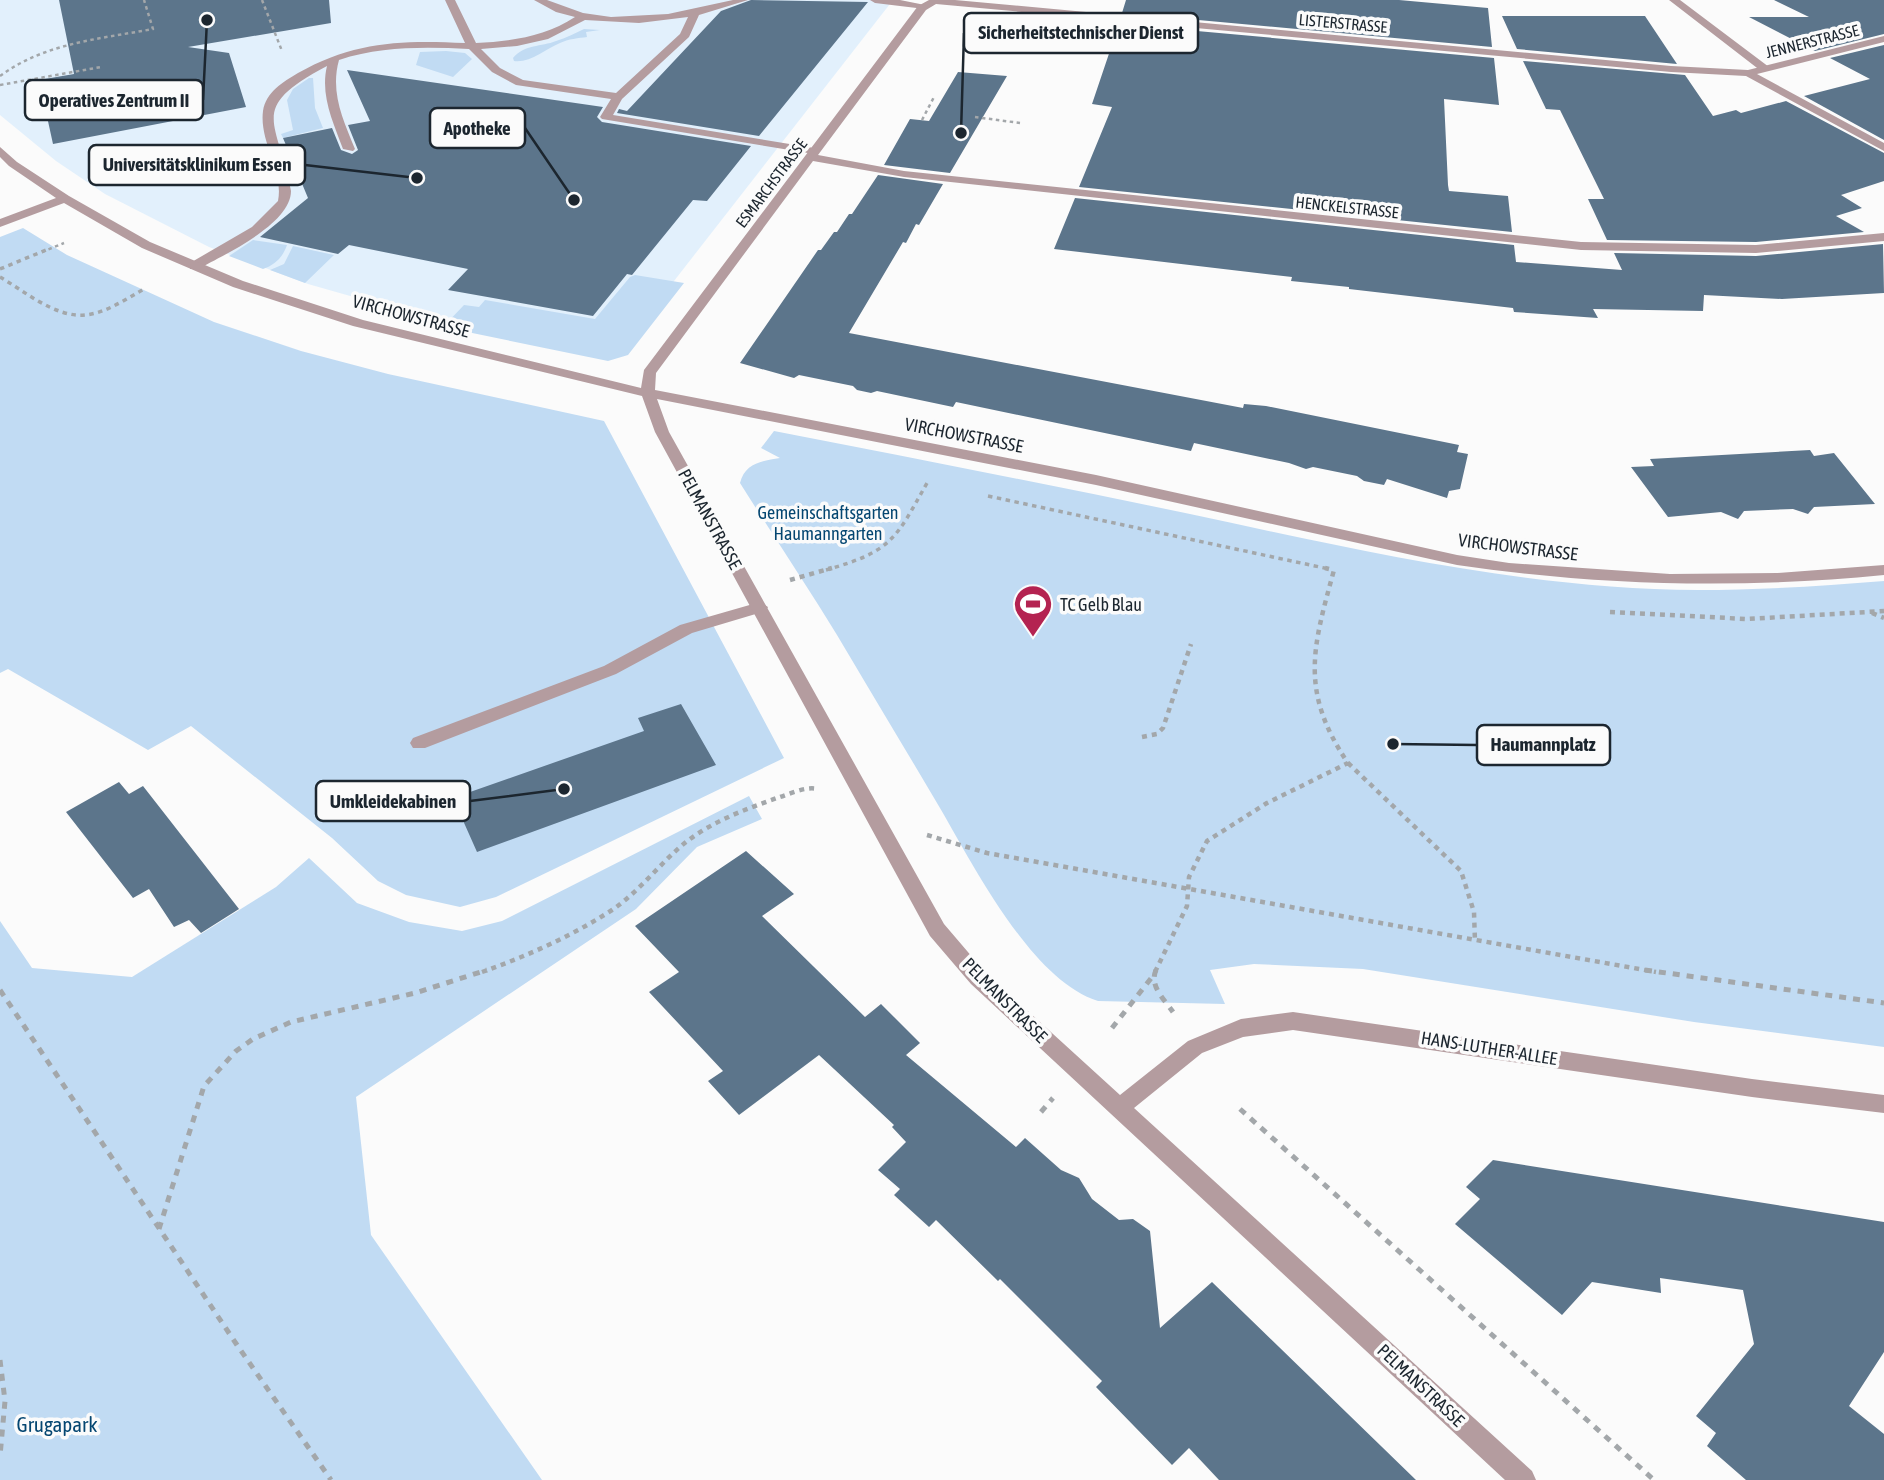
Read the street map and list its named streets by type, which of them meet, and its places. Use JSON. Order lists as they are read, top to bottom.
{
  "streets": {
    "street": [
      "LISTERSTRASSE",
      "JENNERSTRASSE",
      "ESMARCHSTRASSE",
      "HENCKELSTRASSE",
      "VIRCHOWSTRASSE",
      "PELMANSTRASSE",
      "HANS-LUTHER-ALLEE"
    ]
  },
  "crossings": [
    ["LISTERSTRASSE", "JENNERSTRASSE"],
    ["LISTERSTRASSE", "ESMARCHSTRASSE"],
    ["ESMARCHSTRASSE", "HENCKELSTRASSE"],
    ["ESMARCHSTRASSE", "VIRCHOWSTRASSE"],
    ["ESMARCHSTRASSE", "PELMANSTRASSE"],
    ["VIRCHOWSTRASSE", "PELMANSTRASSE"],
    ["PELMANSTRASSE", "HANS-LUTHER-ALLEE"]
  ],
  "parks": ["Gemeinschaftsgarten Haumanngarten", "Grugapark"],
  "places": {
    "other": [
      "Operatives Zentrum II",
      "Sicherheitstechnischer Dienst",
      "Universitätsklinikum Essen",
      "Apotheke",
      "Haumannplatz",
      "Umkleidekabinen"
    ],
    "sports": ["TC Gelb Blau"]
  }
}
